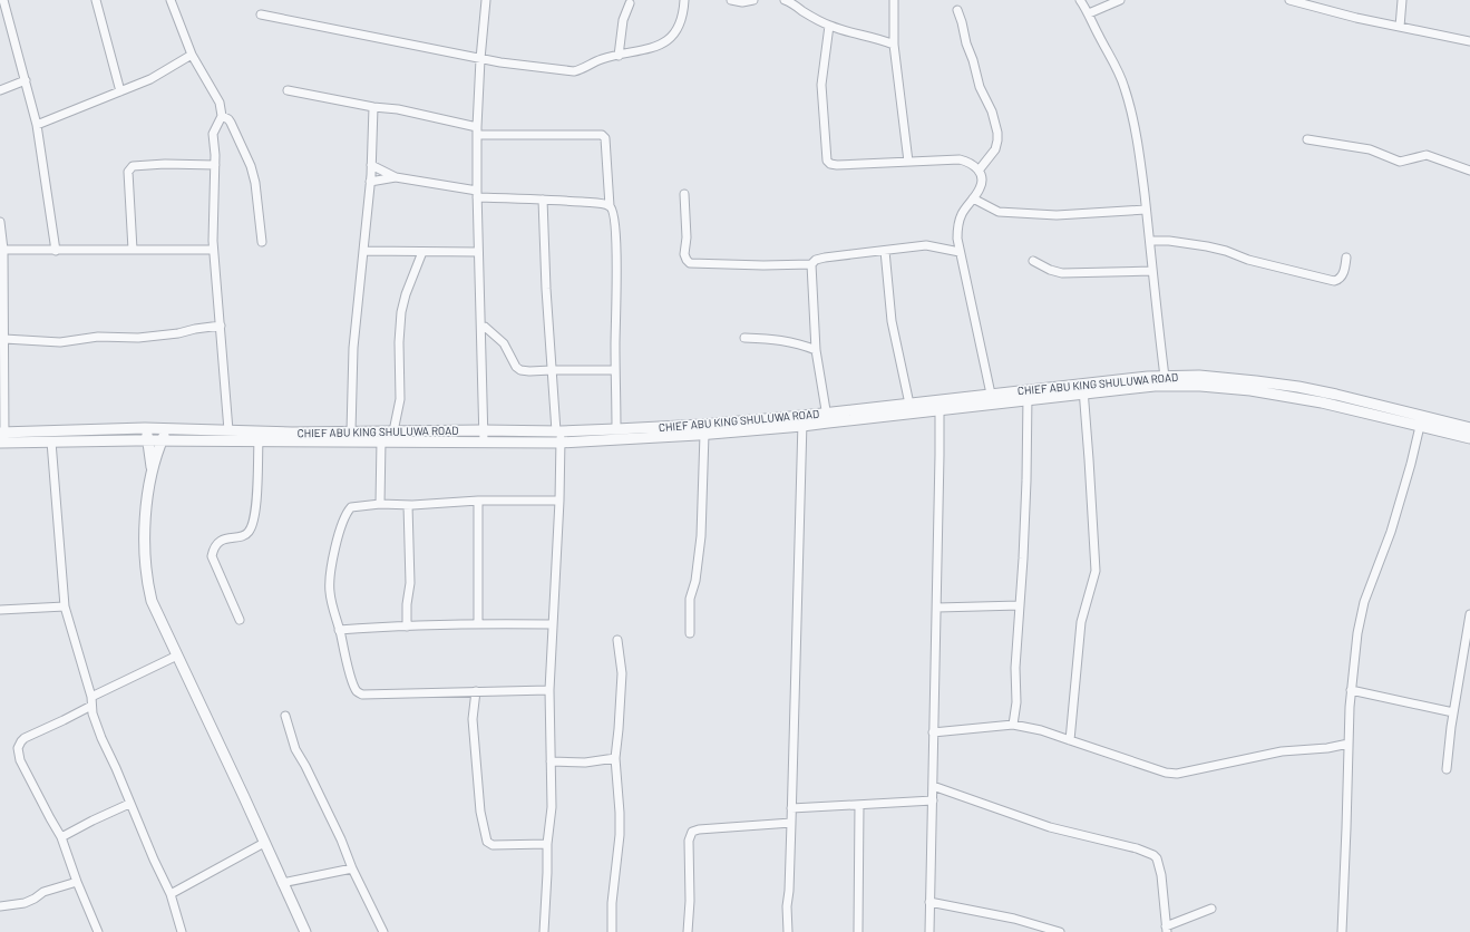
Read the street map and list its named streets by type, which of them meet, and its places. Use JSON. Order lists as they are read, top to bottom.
{
  "streets": {
    "street": ["CHIEF ABU KING SHULUWA ROAD"]
  }
}
